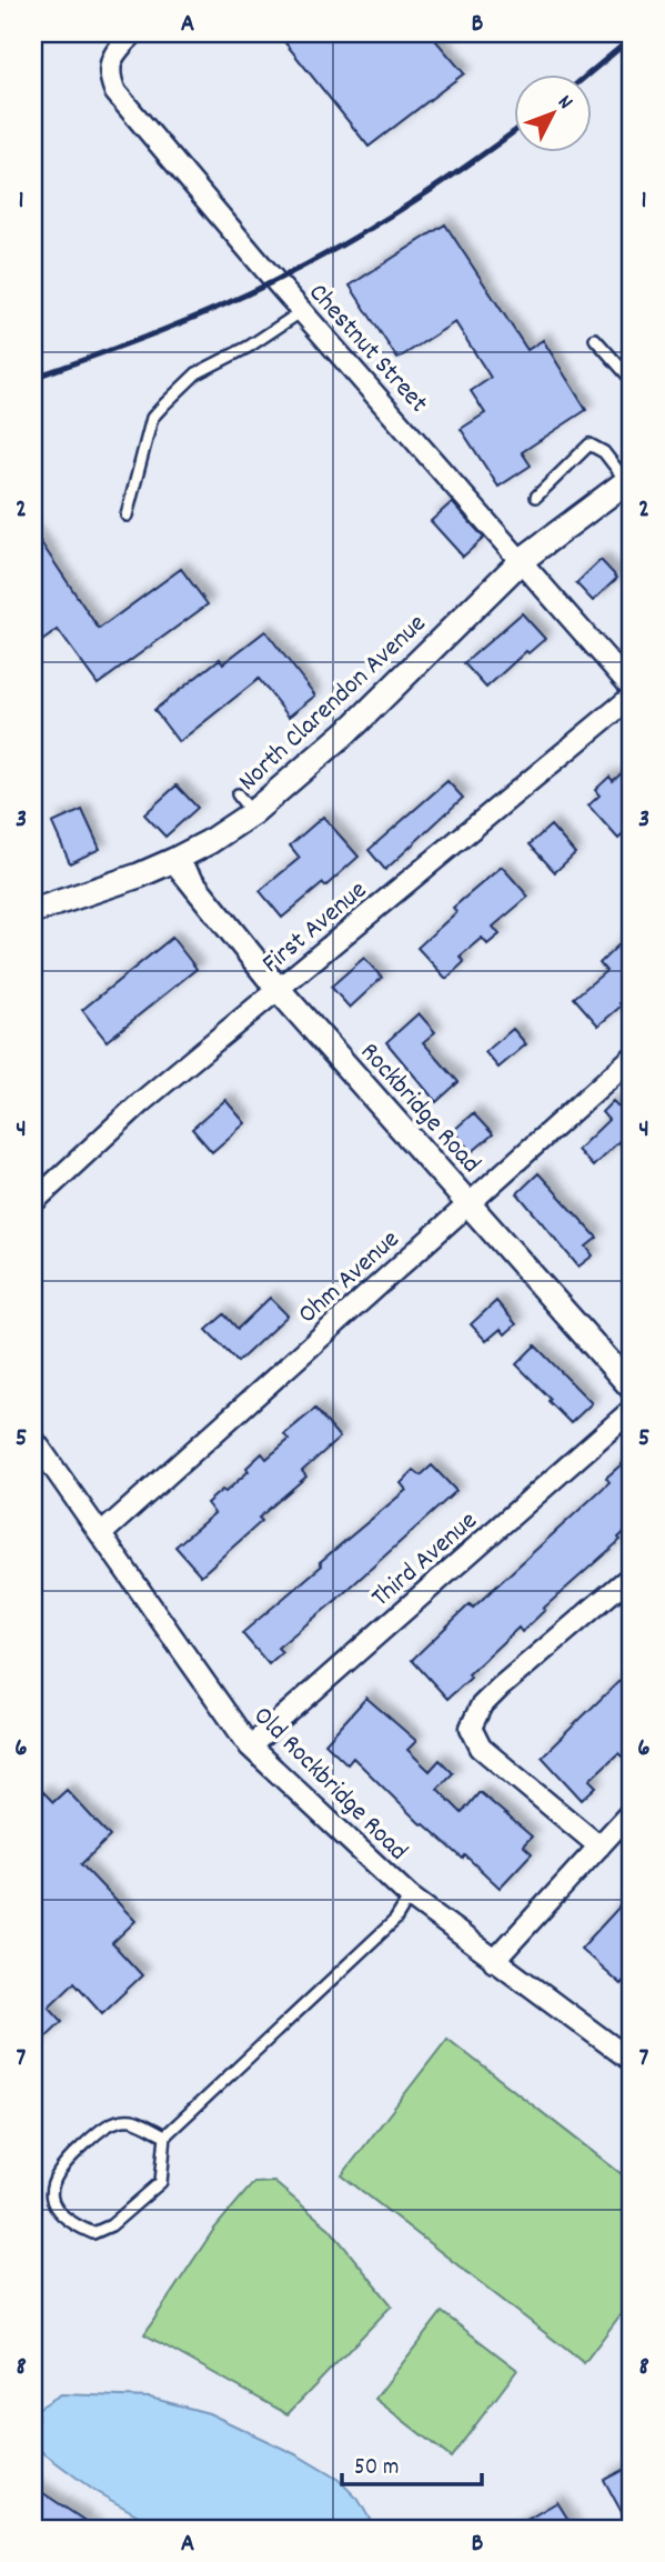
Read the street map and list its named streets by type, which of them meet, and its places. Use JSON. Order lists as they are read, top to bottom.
{
  "streets": {
    "street": [
      "Chestnut Street",
      "North Clarendon Avenue",
      "First Avenue",
      "Rockbridge Road",
      "Ohm Avenue",
      "Third Avenue",
      "Old Rockbridge Road"
    ]
  },
  "crossings": [
    ["Chestnut Street", "North Clarendon Avenue"],
    ["North Clarendon Avenue", "Rockbridge Road"],
    ["First Avenue", "Rockbridge Road"],
    ["Rockbridge Road", "Ohm Avenue"],
    ["Ohm Avenue", "Old Rockbridge Road"],
    ["Third Avenue", "Old Rockbridge Road"]
  ],
  "scale_bar": "50 m",
  "north": "top right",
  "grid": {
    "columns": ["A", "B"],
    "rows": [
      "1",
      "2",
      "3",
      "4",
      "5",
      "6",
      "7",
      "8"
    ]
  }
}
